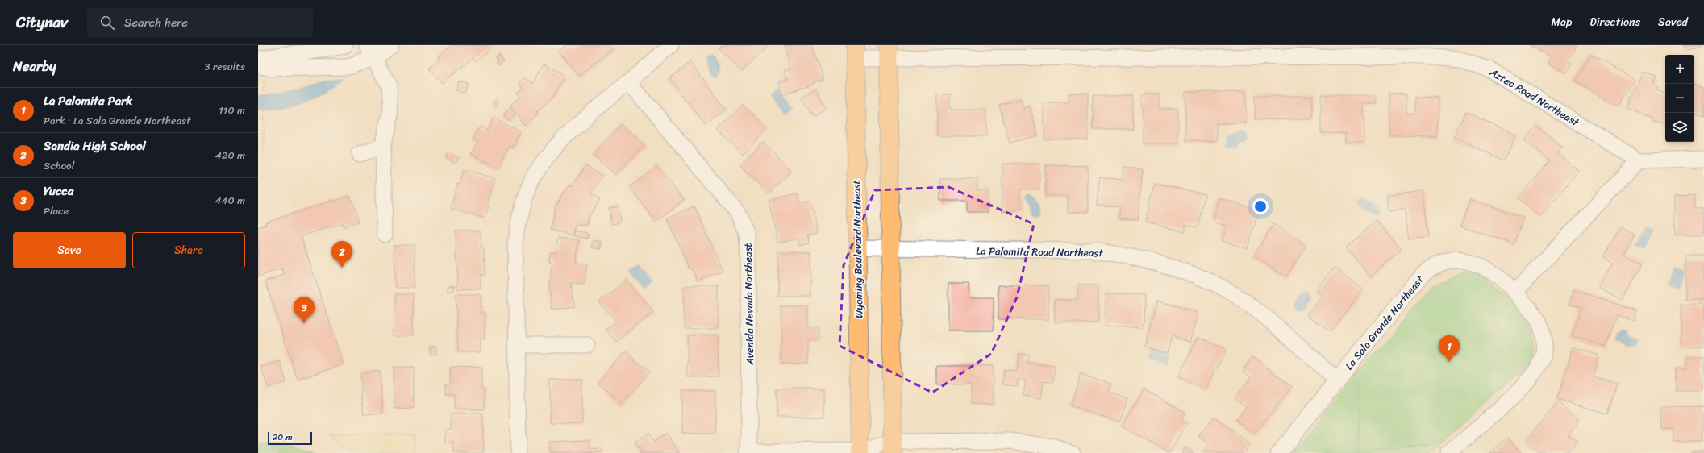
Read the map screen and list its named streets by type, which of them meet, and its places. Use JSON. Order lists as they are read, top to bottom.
{
  "streets": {
    "main road": ["Wyoming Boulevard Northeast"],
    "street": [
      "Aztec Road Northeast",
      "La Palomita Road Northeast",
      "Avenida Nevada Northeast",
      "La Sala Grande Northeast"
    ]
  },
  "crossings": [
    ["Aztec Road Northeast", "Wyoming Boulevard Northeast"],
    ["Wyoming Boulevard Northeast", "La Palomita Road Northeast"],
    ["La Palomita Road Northeast", "La Sala Grande Northeast"]
  ],
  "scale_bar": "20 m",
  "page": {
    "header": "Citynav",
    "search": "Search here",
    "nav": ["Map", "Directions", "Saved"],
    "heading": ["Nearby", "3 results"],
    "map_buttons": ["+", "−"],
    "list": [
      {
        "mark": "1",
        "name": "La Palomita Park",
        "note": "Park · La Sala Grande Northeast",
        "value": "110 m"
      },
      {
        "mark": "2",
        "name": "Sandia High School",
        "note": "School",
        "value": "420 m"
      },
      {
        "mark": "3",
        "name": "Yucca",
        "note": "Place",
        "value": "440 m"
      }
    ],
    "buttons": ["Save", "Share"],
    "pins": ["2", "3", "1"],
    "scale": "20 m"
  }
}
